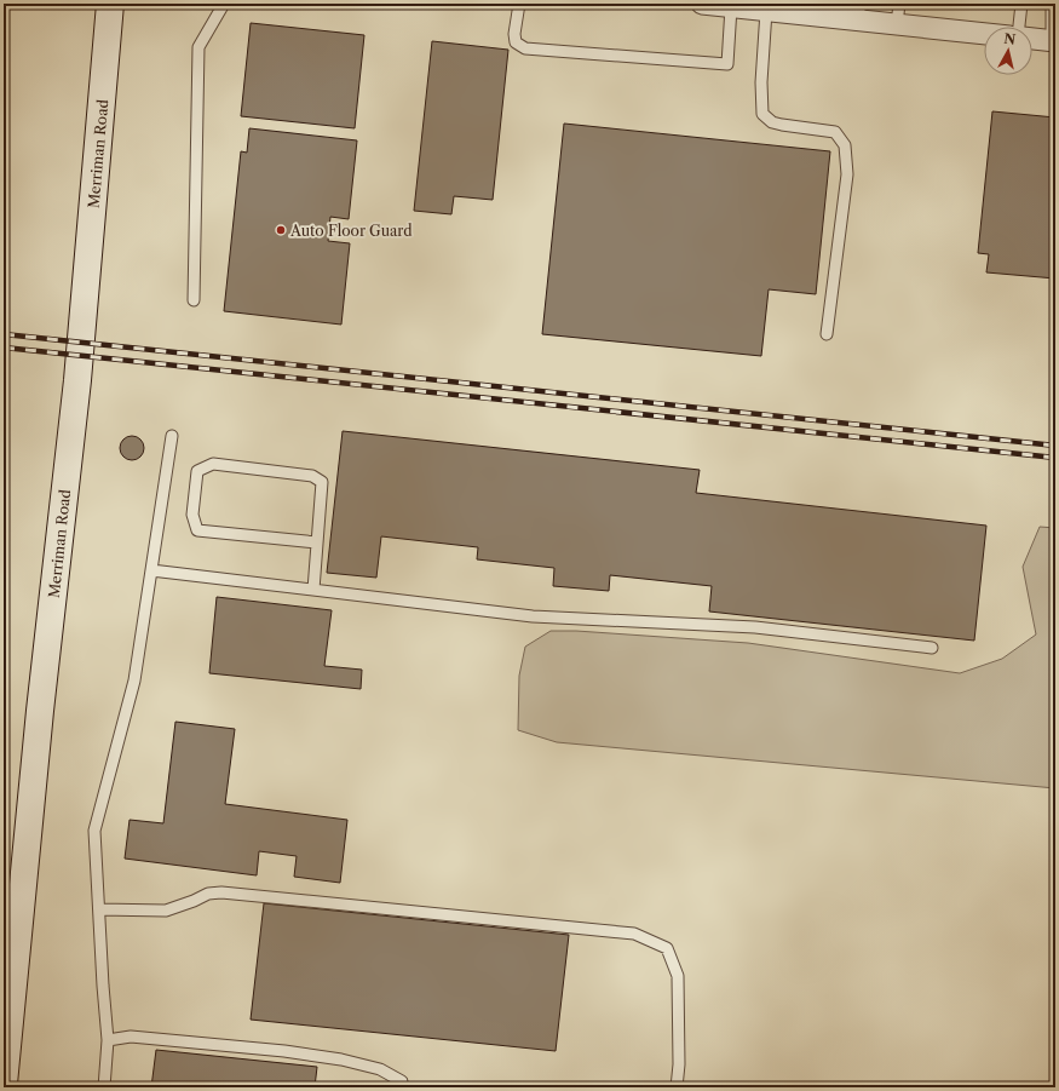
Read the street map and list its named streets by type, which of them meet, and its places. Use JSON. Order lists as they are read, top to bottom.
{
  "streets": {
    "main road": ["Merriman Road"]
  },
  "places": ["Auto Floor Guard"],
  "north": "top"
}
